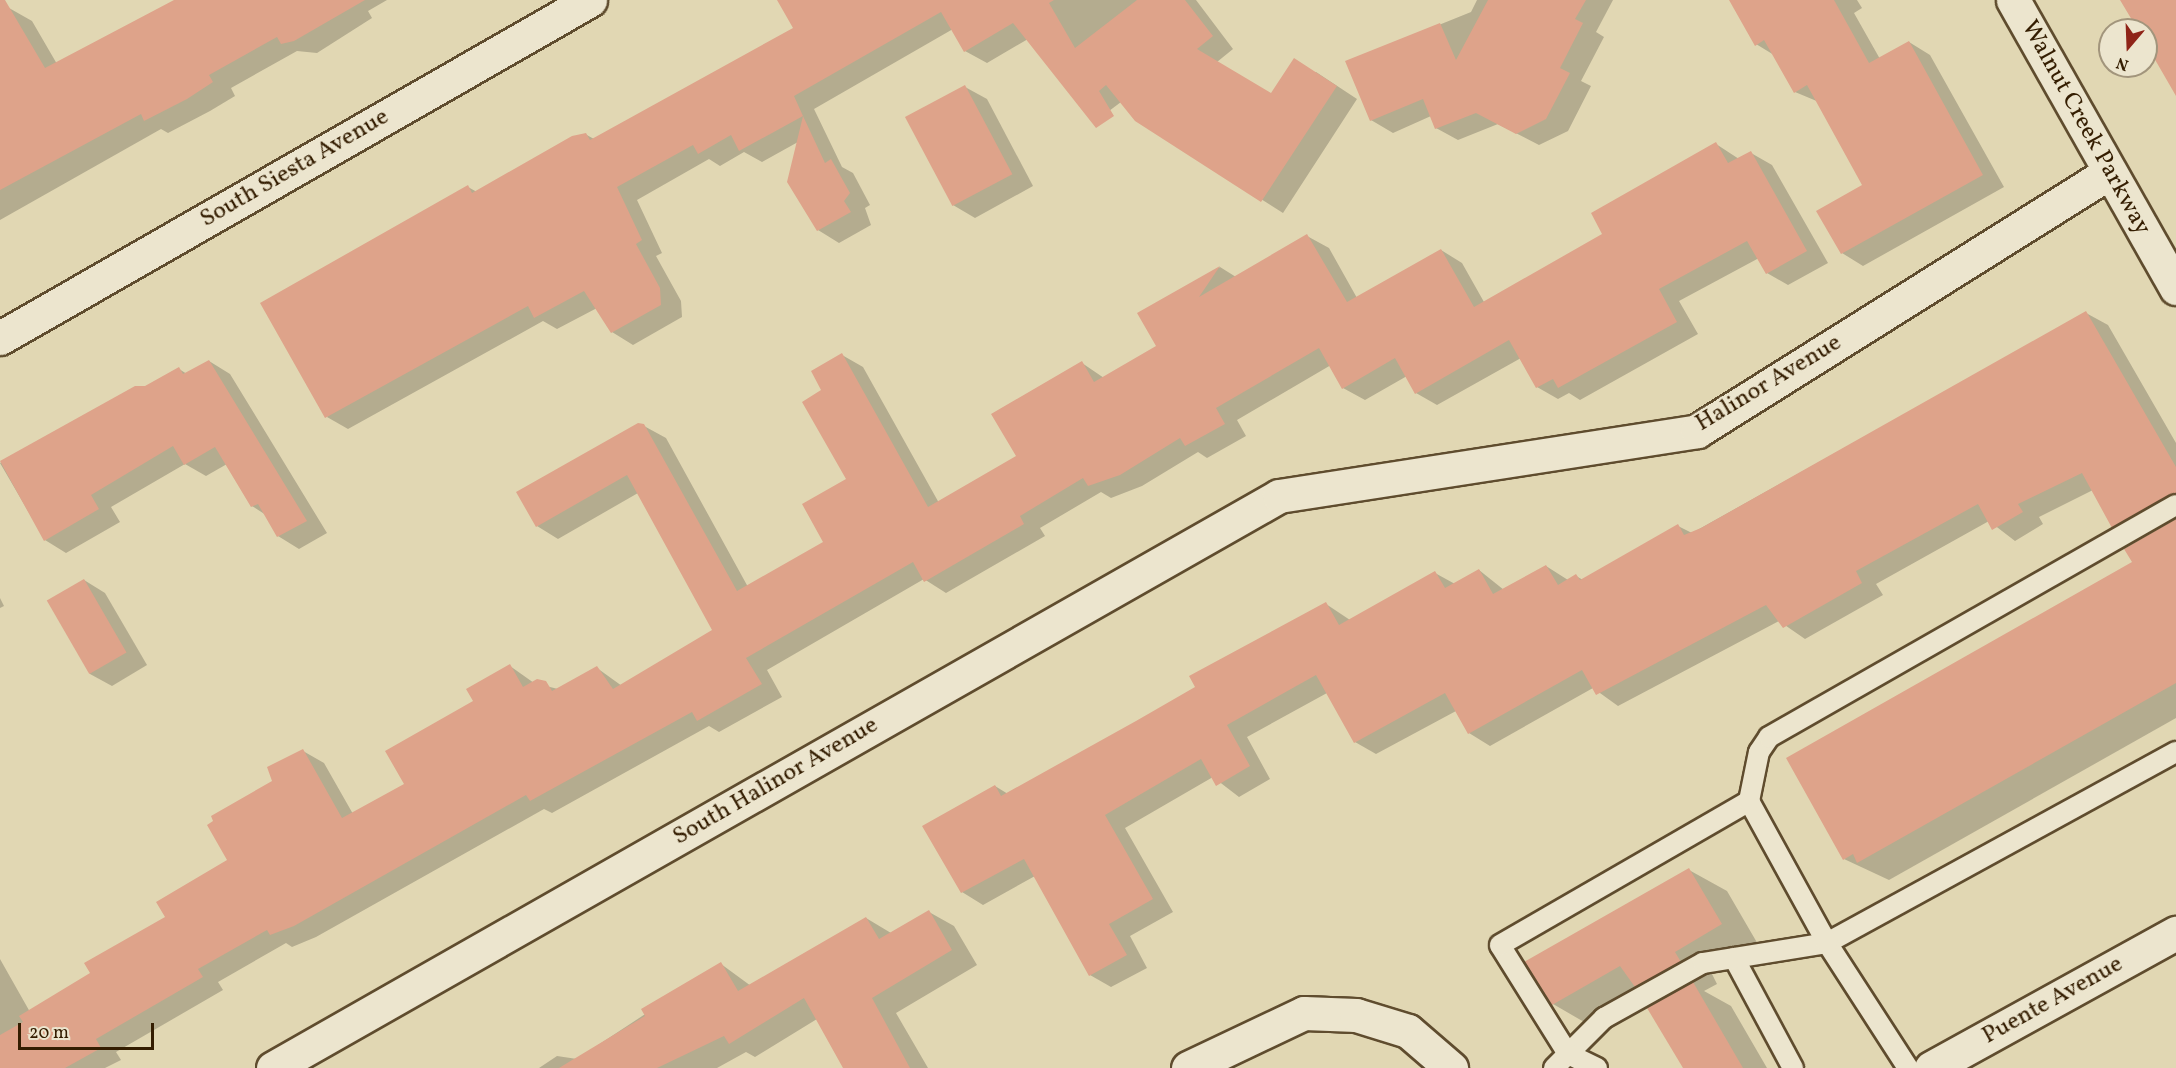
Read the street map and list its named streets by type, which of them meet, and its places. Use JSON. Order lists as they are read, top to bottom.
{
  "streets": {
    "street": [
      "Walnut Creek Parkway",
      "South Siesta Avenue",
      "Halinor Avenue",
      "South Halinor Avenue",
      "Puente Avenue"
    ]
  },
  "crossings": [
    ["Walnut Creek Parkway", "Halinor Avenue"],
    ["Halinor Avenue", "South Halinor Avenue"]
  ],
  "scale_bar": "20 m",
  "north": "bottom"
}
